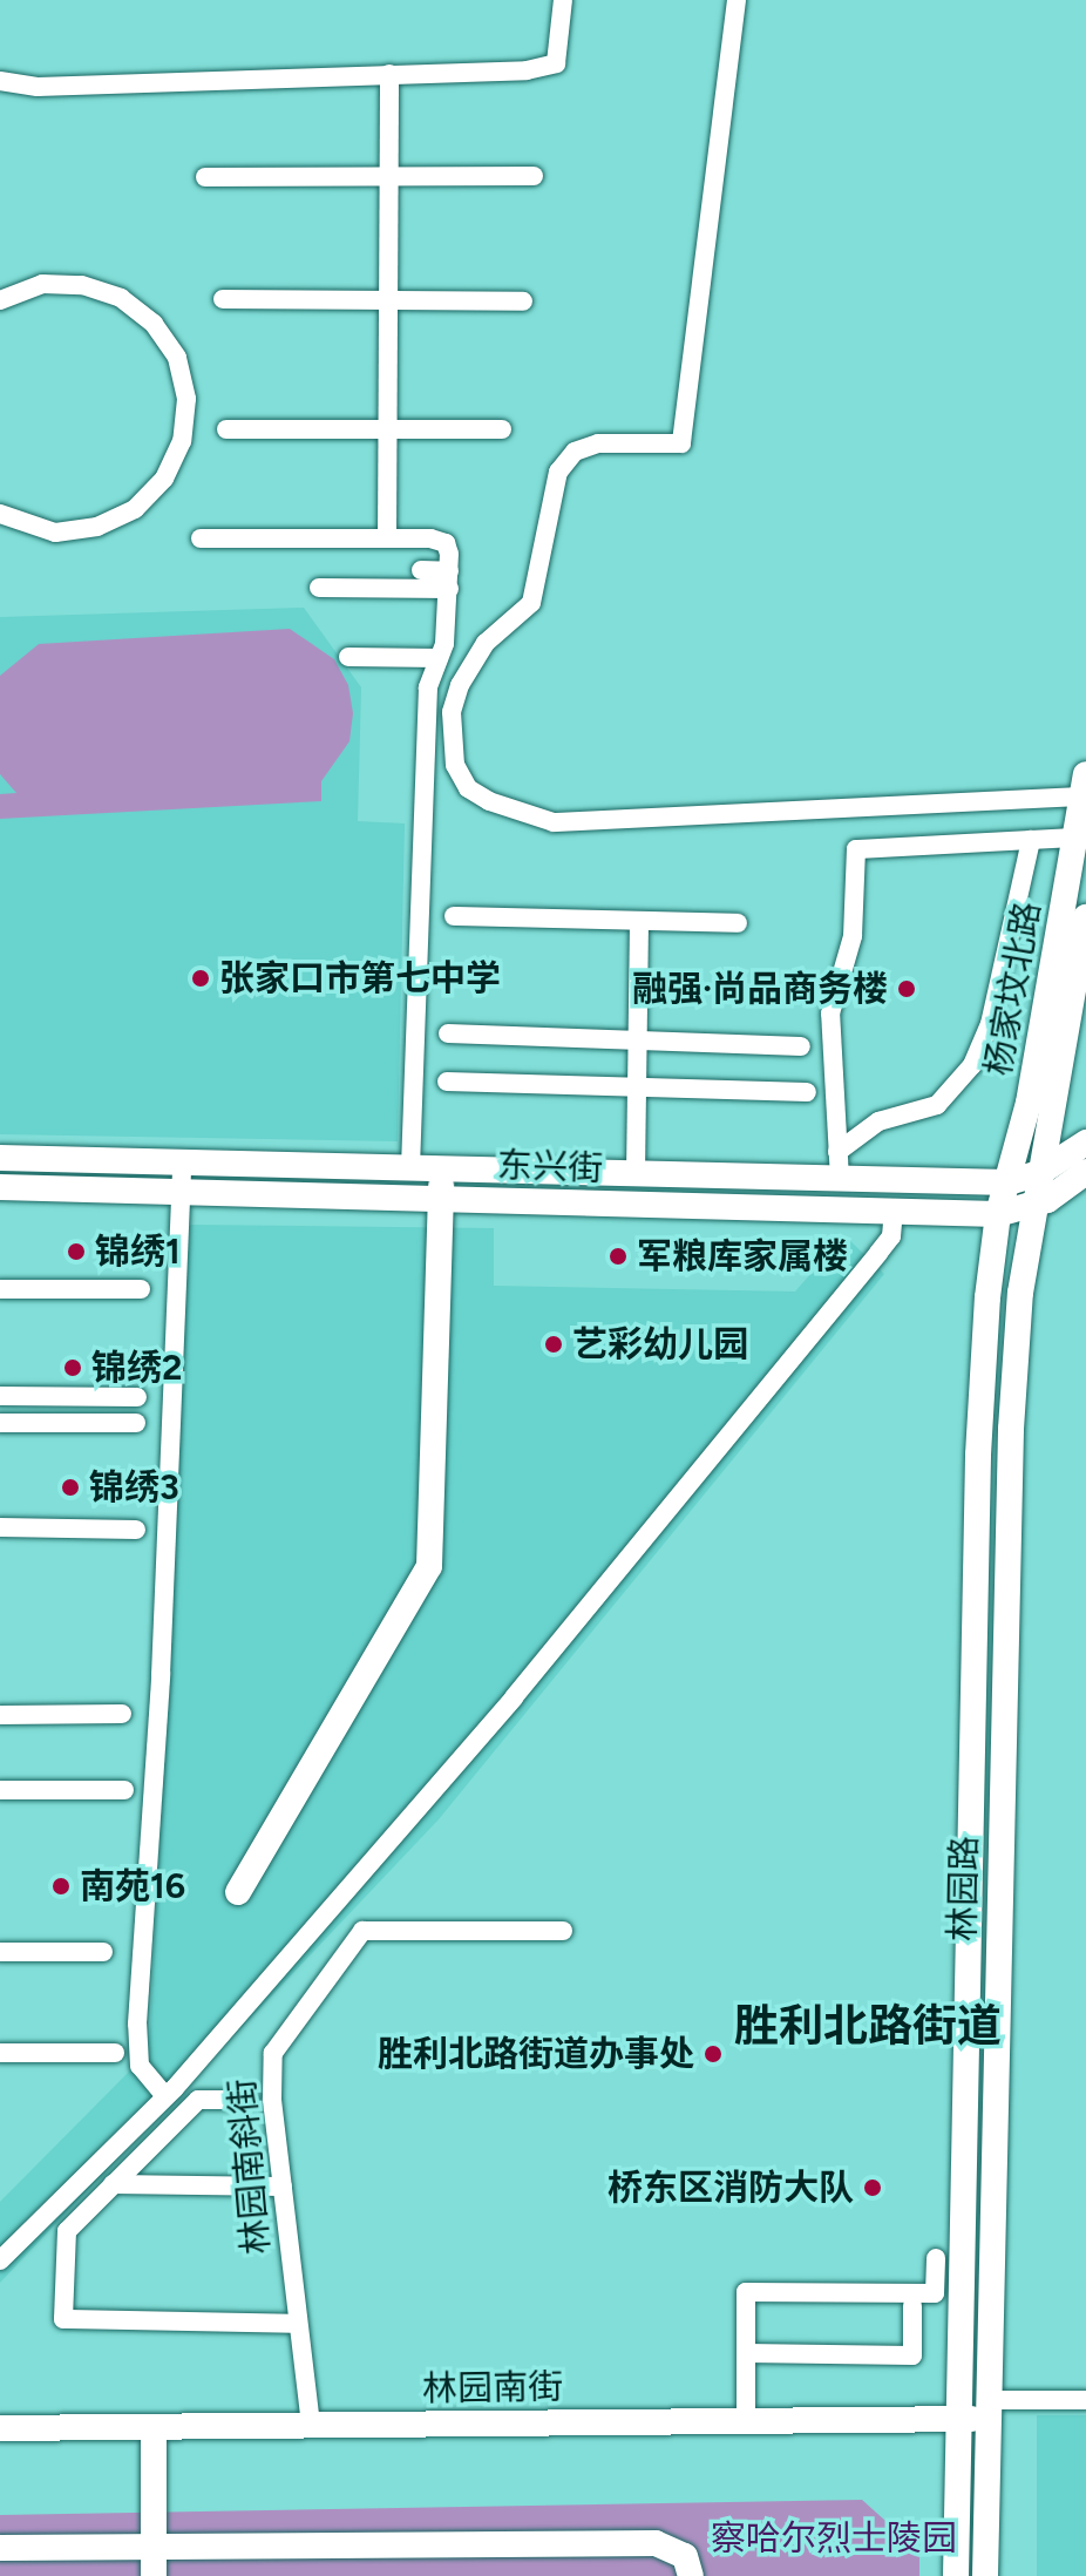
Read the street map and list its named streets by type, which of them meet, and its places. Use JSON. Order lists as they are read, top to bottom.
{
  "streets": {
    "main road": [
      "杨家坟北路",
      "东兴街",
      "林园路",
      "林园南街"
    ],
    "street": ["林园南斜街"]
  },
  "crossings": [
    ["杨家坟北路", "东兴街"],
    ["杨家坟北路", "林园路"],
    ["东兴街", "林园路"],
    ["林园路", "林园南街"],
    ["林园南斜街", "林园南街"]
  ],
  "districts": ["胜利北路街道"],
  "parks": ["察哈尔烈士陵园"],
  "places": [
    "张家口市第七中学",
    "融强·尚品商务楼",
    "锦绣1",
    "军粮库家属楼",
    "艺彩幼儿园",
    "锦绣2",
    "锦绣3",
    "南苑16",
    "胜利北路街道办事处",
    "桥东区消防大队"
  ]
}
